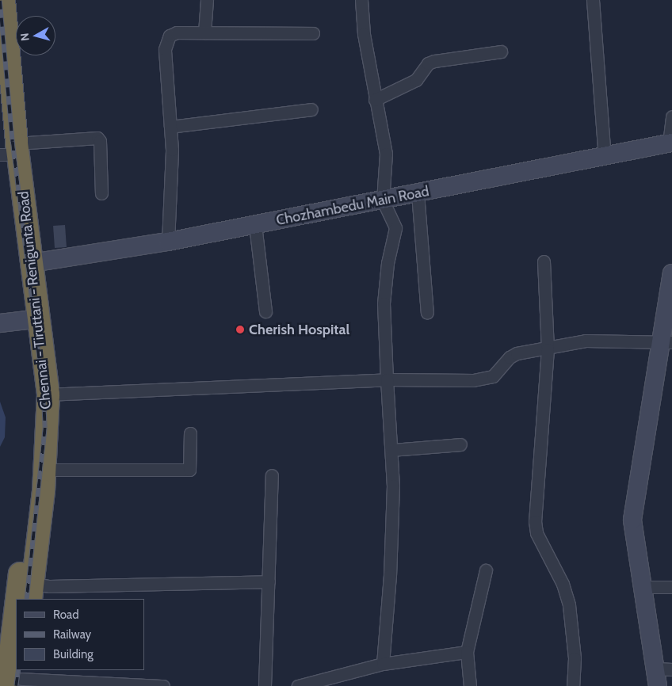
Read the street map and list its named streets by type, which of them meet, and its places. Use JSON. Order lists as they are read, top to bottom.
{
  "streets": {
    "highway": ["Chennai - Tiruttani - Renigunta Road"],
    "street": ["Chozhambedu Main Road"]
  },
  "crossings": [
    ["Chozhambedu Main Road", "Chennai - Tiruttani - Renigunta Road"]
  ],
  "places": ["Cherish Hospital"],
  "legend": ["Road", "Railway", "Building"],
  "north": "left"
}
